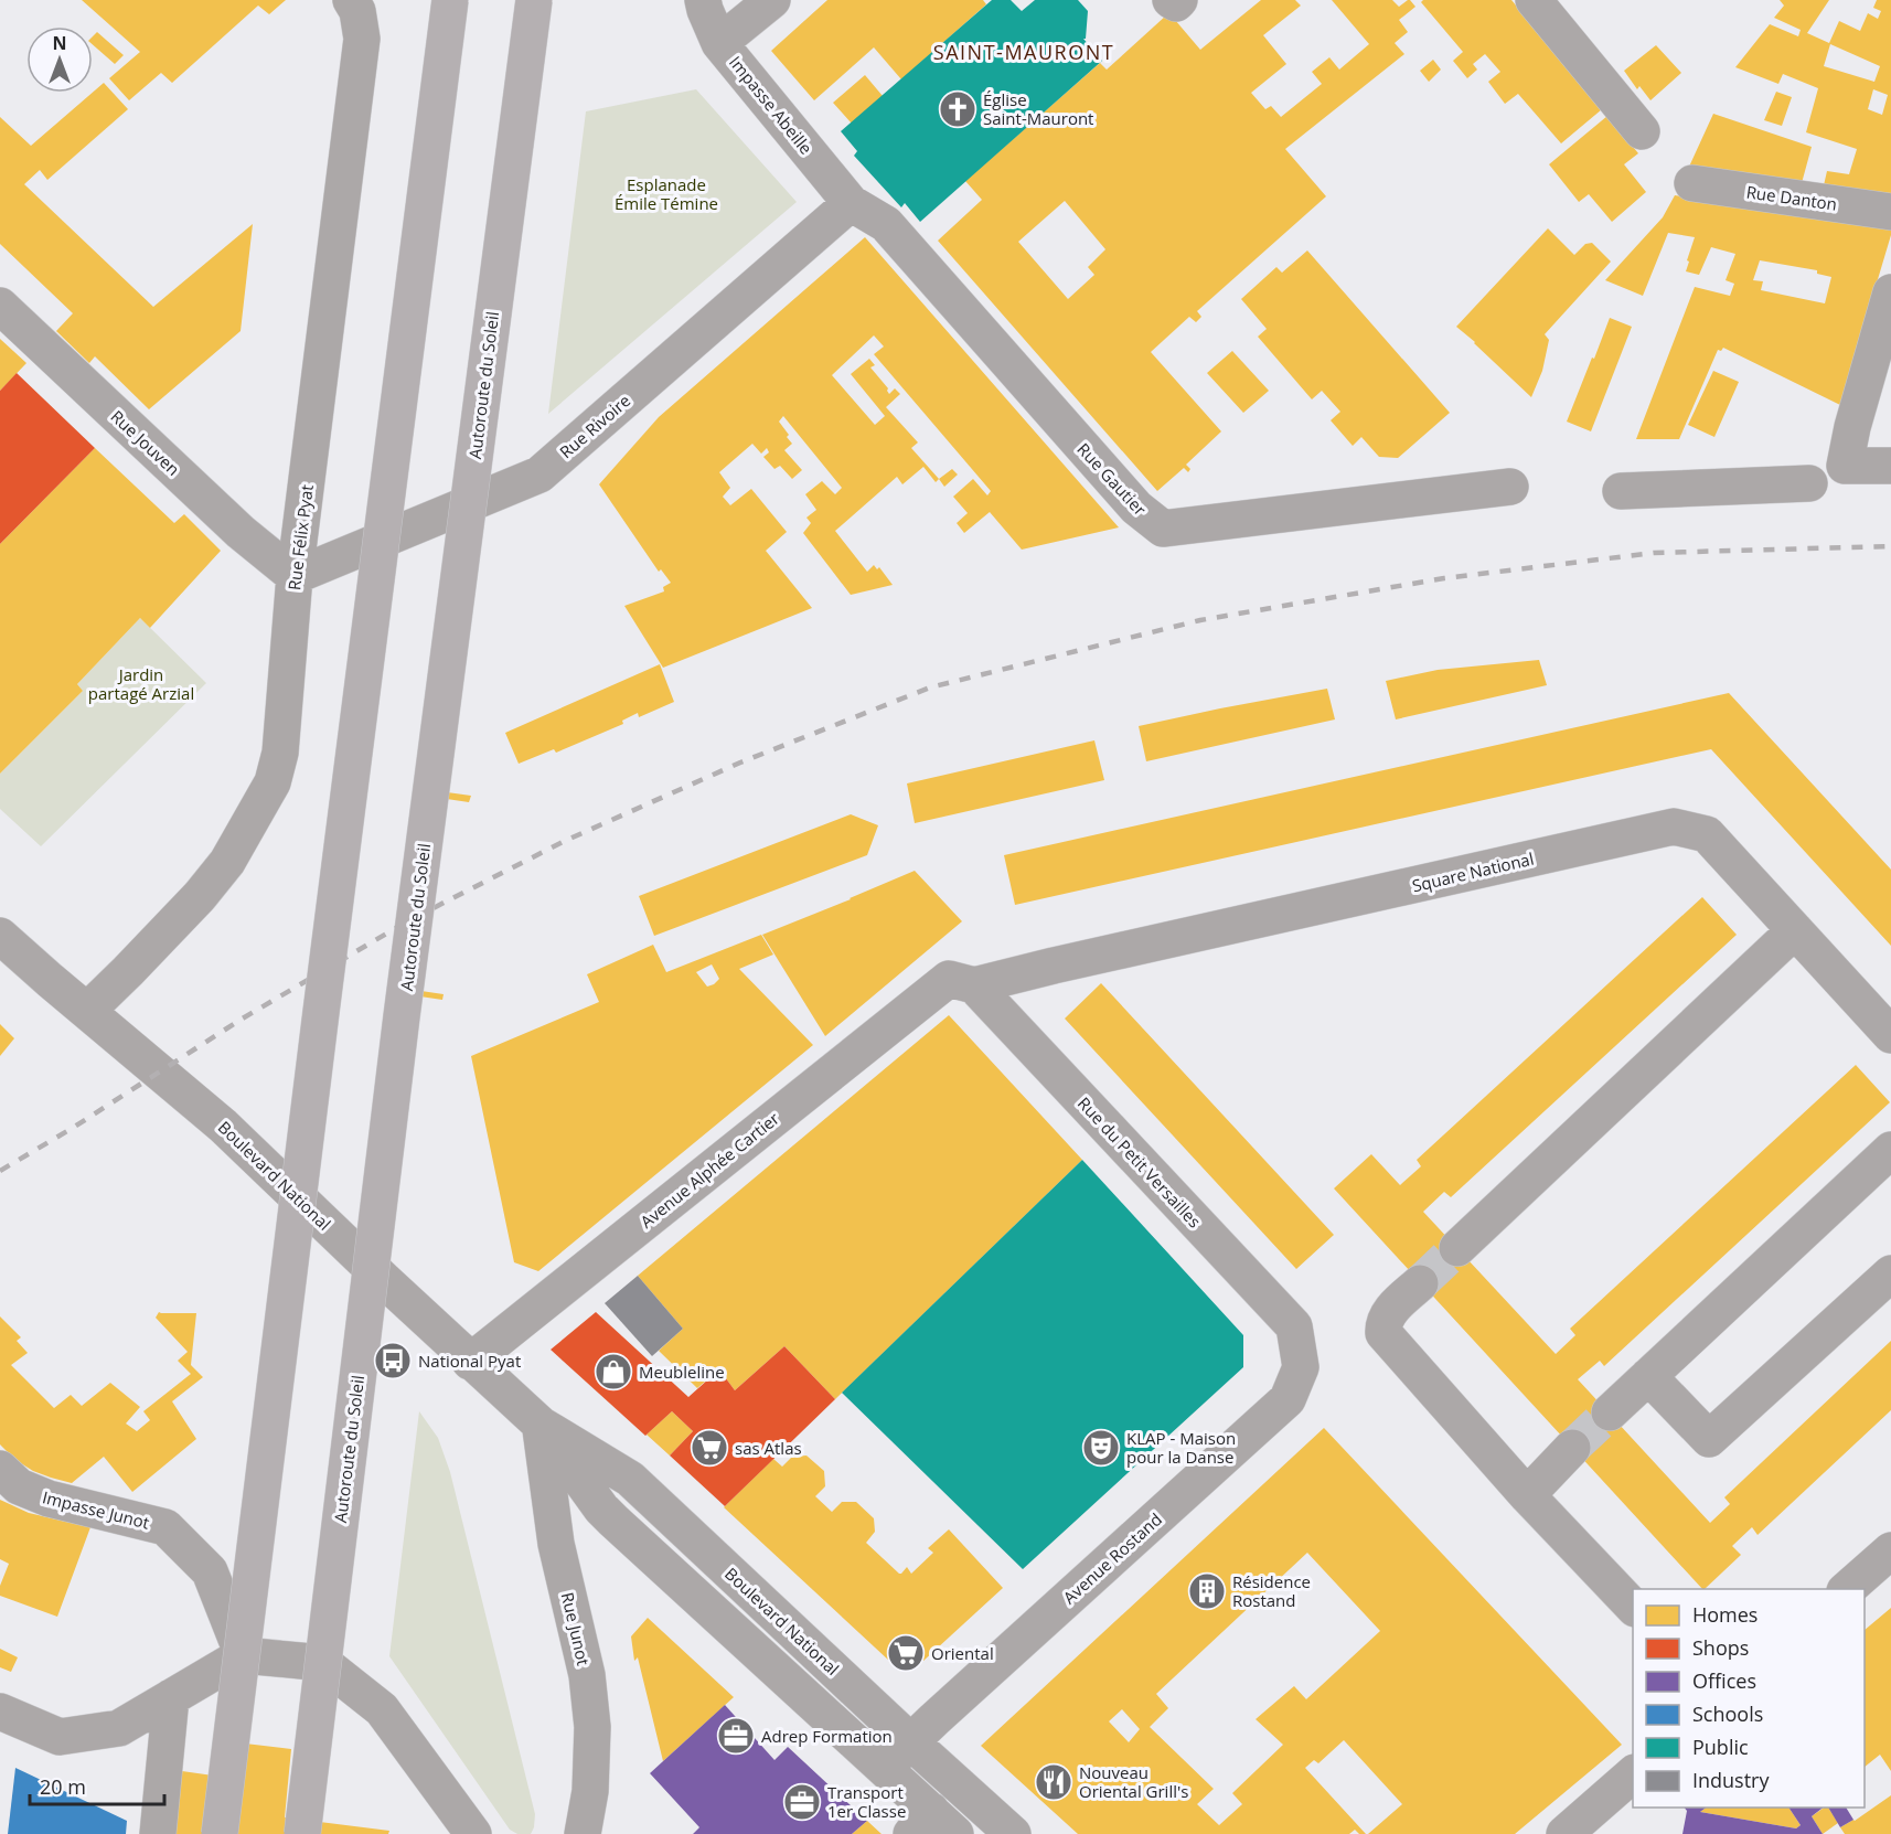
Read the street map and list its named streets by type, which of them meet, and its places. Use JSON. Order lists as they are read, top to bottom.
{
  "streets": {
    "highway": ["Autoroute du Soleil"],
    "street": [
      "Impasse Abeille",
      "Rue Danton",
      "Rue Rivoire",
      "Rue Jouven",
      "Rue Gautier",
      "Rue Félix Pyat",
      "Square National",
      "Rue du Petit Versailles",
      "Avenue Alphée Cartier",
      "Boulevard National",
      "Impasse Junot",
      "Avenue Rostand",
      "Rue Junot"
    ]
  },
  "crossings": [
    ["Impasse Abeille", "Rue Rivoire"],
    ["Impasse Abeille", "Rue Gautier"],
    ["Rue Rivoire", "Rue Jouven"],
    ["Rue Rivoire", "Rue Gautier"],
    ["Rue Rivoire", "Rue Félix Pyat"],
    ["Rue Jouven", "Rue Félix Pyat"],
    ["Rue Félix Pyat", "Boulevard National"],
    ["Square National", "Rue du Petit Versailles"],
    ["Square National", "Avenue Alphée Cartier"],
    ["Rue du Petit Versailles", "Avenue Alphée Cartier"],
    ["Rue du Petit Versailles", "Avenue Rostand"],
    ["Avenue Alphée Cartier", "Boulevard National"],
    ["Boulevard National", "Avenue Rostand"],
    ["Boulevard National", "Rue Junot"]
  ],
  "districts": ["SAINT-MAURONT"],
  "parks": ["Esplanade Émile Témine", "Jardin partagé Arzial"],
  "places": {
    "church": ["Église Saint-Mauront"],
    "bus stop": ["National Pyat"],
    "shop": ["Meubleline"],
    "supermarket": ["sas Atlas", "Oriental"],
    "theatre": ["KLAP - Maison pour la Danse"],
    "building": ["Résidence Rostand"],
    "office": ["Adrep Formation", "Transport 1er Classe"],
    "restaurant": ["Nouveau Oriental Grill's"]
  },
  "legend": [
    "Homes",
    "Shops",
    "Offices",
    "Schools",
    "Public",
    "Industry"
  ],
  "scale_bar": "20 m",
  "north": "top"
}
